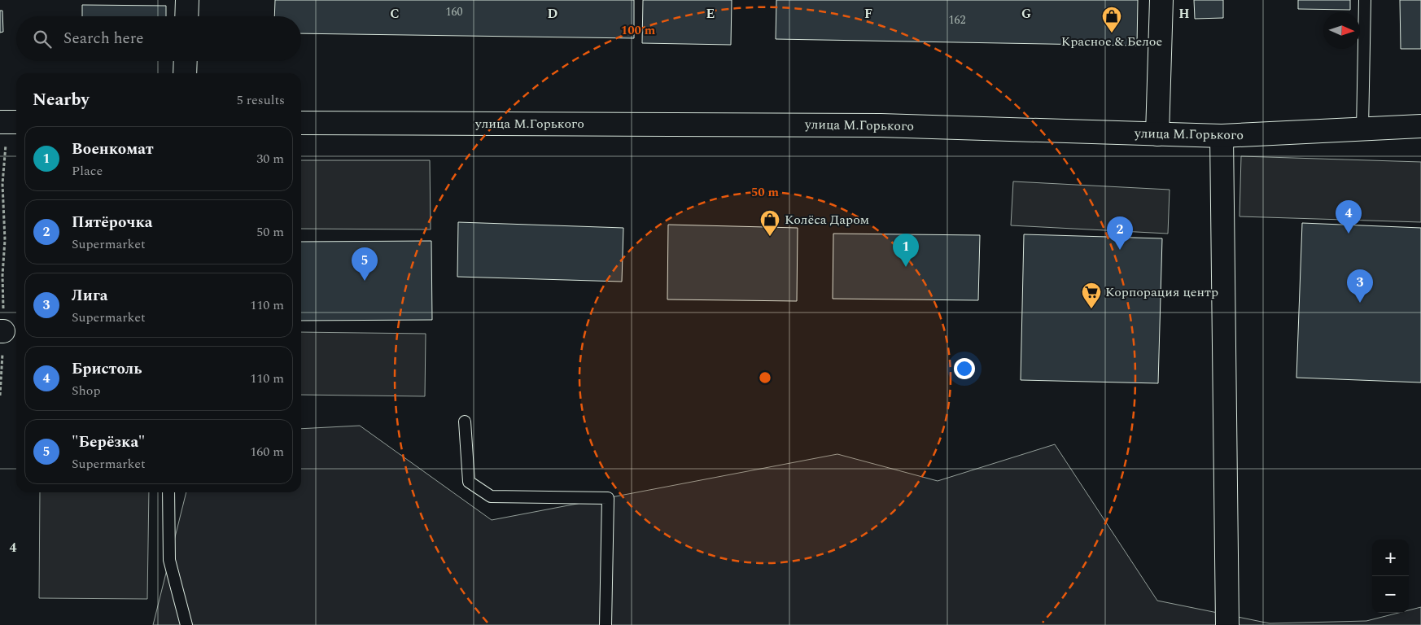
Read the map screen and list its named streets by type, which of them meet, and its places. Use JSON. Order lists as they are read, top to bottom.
{
  "streets": {
    "main road": ["улица М.Горького"]
  },
  "places": {
    "shop": ["Красное & Белое", "Колёса Даром"],
    "supermarket": ["Корпорация центр"]
  },
  "house_numbers": ["160", "162"],
  "north": "right",
  "page": {
    "search": "Search here",
    "heading": ["Nearby", "5 results"],
    "list": [
      {
        "mark": "1",
        "name": "Военкомат",
        "note": "Place",
        "value": "30 m"
      },
      {
        "mark": "2",
        "name": "Пятёрочка",
        "note": "Supermarket",
        "value": "50 m"
      },
      {
        "mark": "3",
        "name": "Лига",
        "note": "Supermarket",
        "value": "110 m"
      },
      {
        "mark": "4",
        "name": "Бристоль",
        "note": "Shop",
        "value": "110 m"
      },
      {
        "mark": "5",
        "name": "\"Берёзка\"",
        "note": "Supermarket",
        "value": "160 m"
      }
    ],
    "pins": [
      "4",
      "2",
      "1",
      "5",
      "3"
    ],
    "map_buttons": ["+", "−"]
  },
  "grid": {
    "columns": [
      "C",
      "D",
      "E",
      "F",
      "G",
      "H"
    ],
    "rows": ["4"]
  },
  "rings": ["100 m", "50 m"]
}
